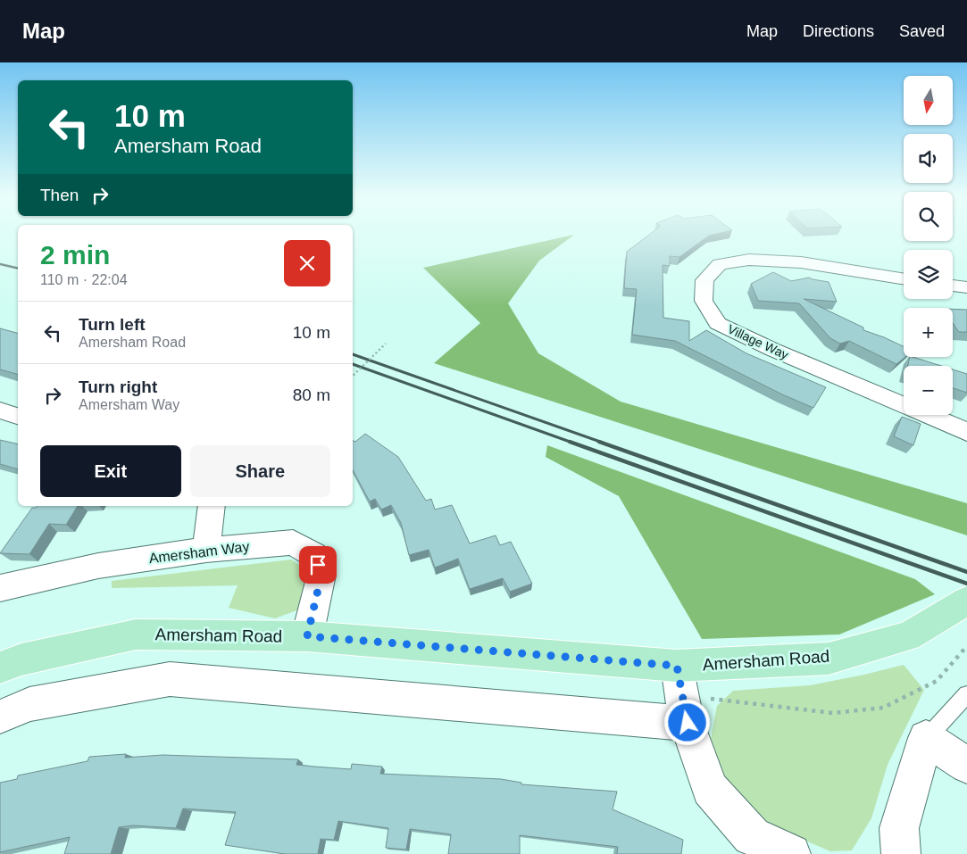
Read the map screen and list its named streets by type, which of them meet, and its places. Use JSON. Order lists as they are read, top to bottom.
{
  "streets": {
    "main road": ["Amersham Road"],
    "street": ["Village Way", "Amersham Way"]
  },
  "crossings": [
    ["Amersham Way", "Amersham Road"]
  ],
  "north": "bottom",
  "page": {
    "header": "Map",
    "nav": ["Map", "Directions", "Saved"],
    "map_buttons": ["+", "−"],
    "turn": ["10 m", "Amersham Road"],
    "then": "Then",
    "heading": ["2 min", "110 m · 22:04"],
    "list": [
      {
        "name": "Turn left",
        "note": "Amersham Road",
        "value": "10 m"
      },
      {
        "name": "Turn right",
        "note": "Amersham Way",
        "value": "80 m"
      }
    ],
    "buttons": ["Exit", "Share"]
  }
}
